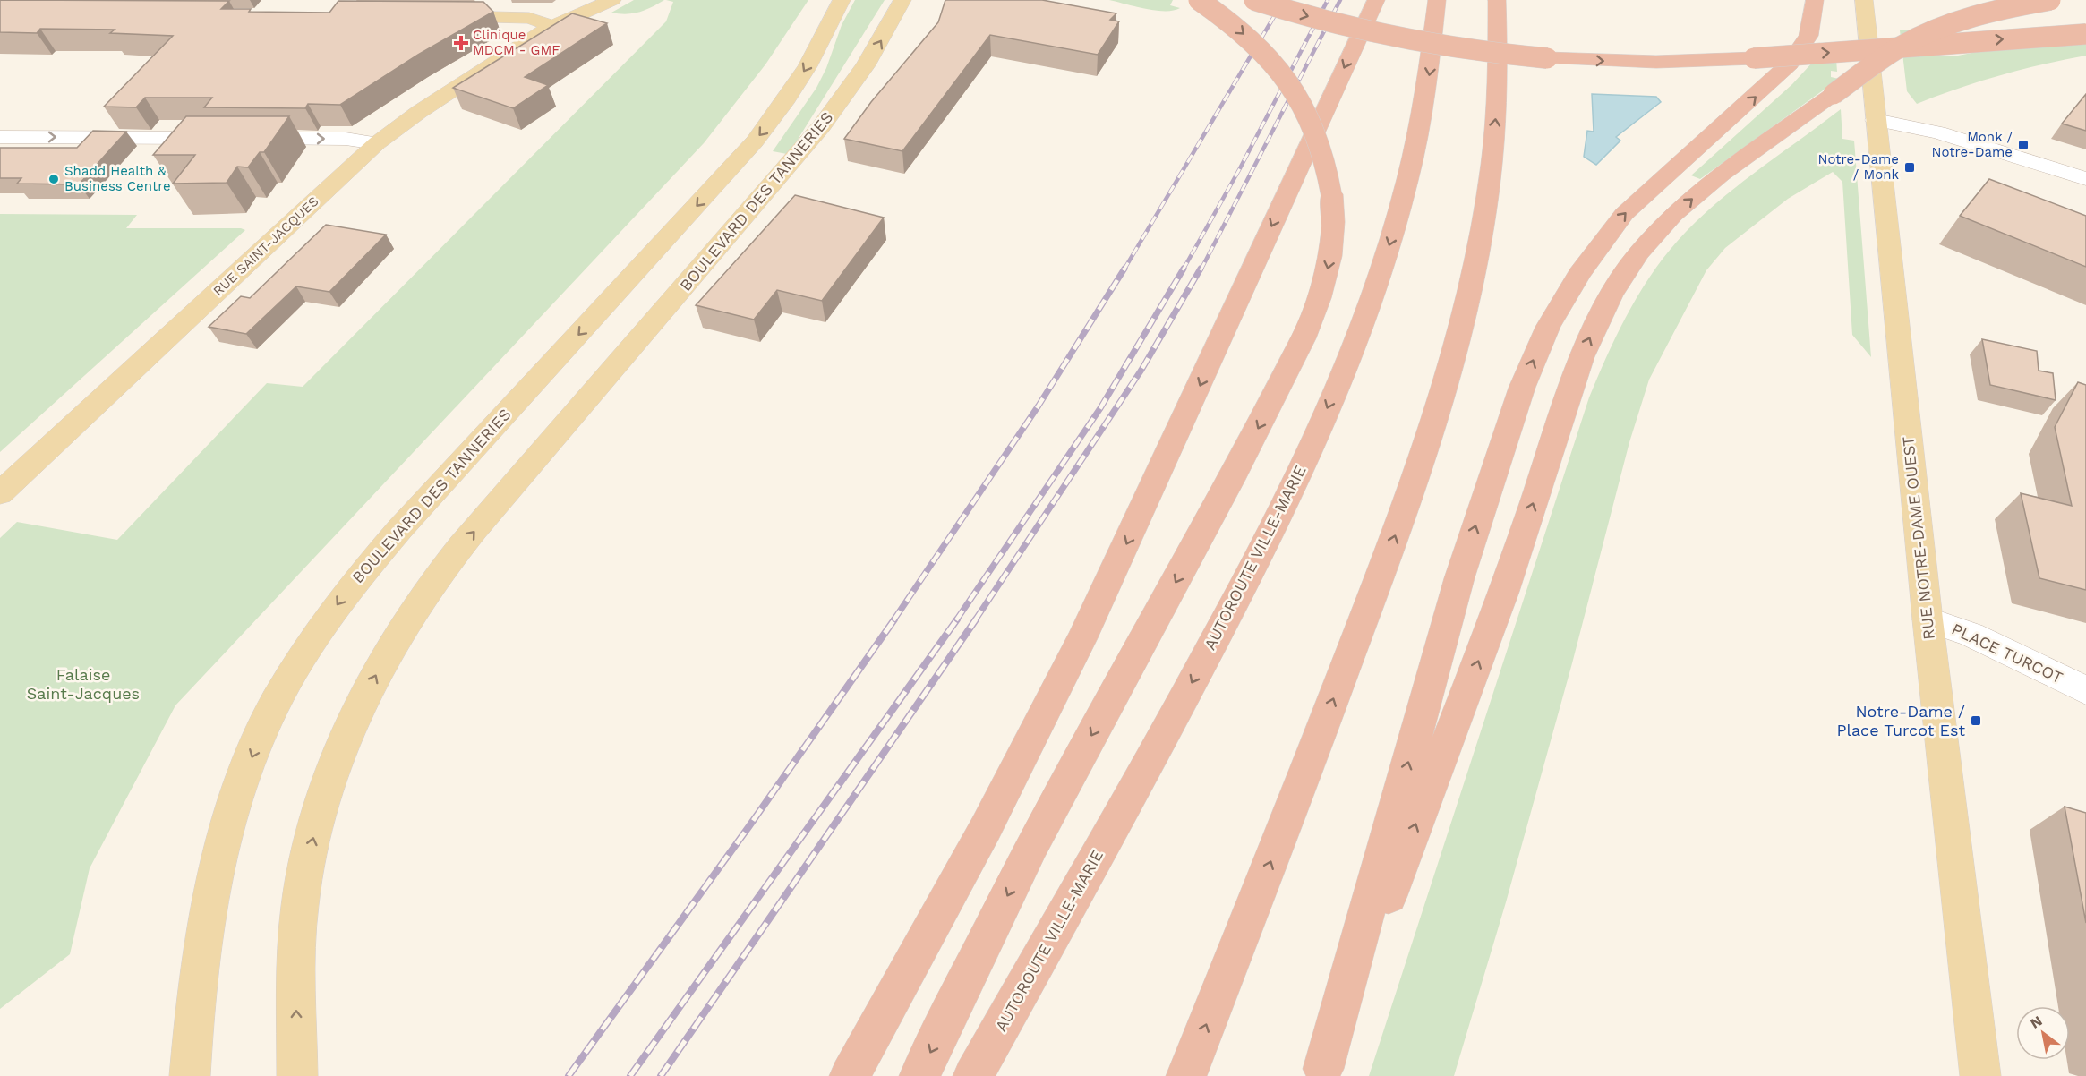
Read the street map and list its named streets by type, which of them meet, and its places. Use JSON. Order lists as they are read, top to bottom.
{
  "streets": {
    "highway": ["AUTOROUTE VILLE-MARIE"],
    "main road": ["BOULEVARD DES TANNERIES", "RUE SAINT-JACQUES", "RUE NOTRE-DAME OUEST"],
    "street": ["PLACE TURCOT"]
  },
  "crossings": [
    ["RUE NOTRE-DAME OUEST", "PLACE TURCOT"]
  ],
  "parks": ["Falaise Saint-Jacques"],
  "places": {
    "health": ["Clinique MDCM - GMF"],
    "transit": ["Monk / Notre-Dame", "Notre-Dame / Monk", "Notre-Dame / Place Turcot Est"],
    "other": ["Shadd Health & Business Centre"]
  },
  "north": "top left"
}
